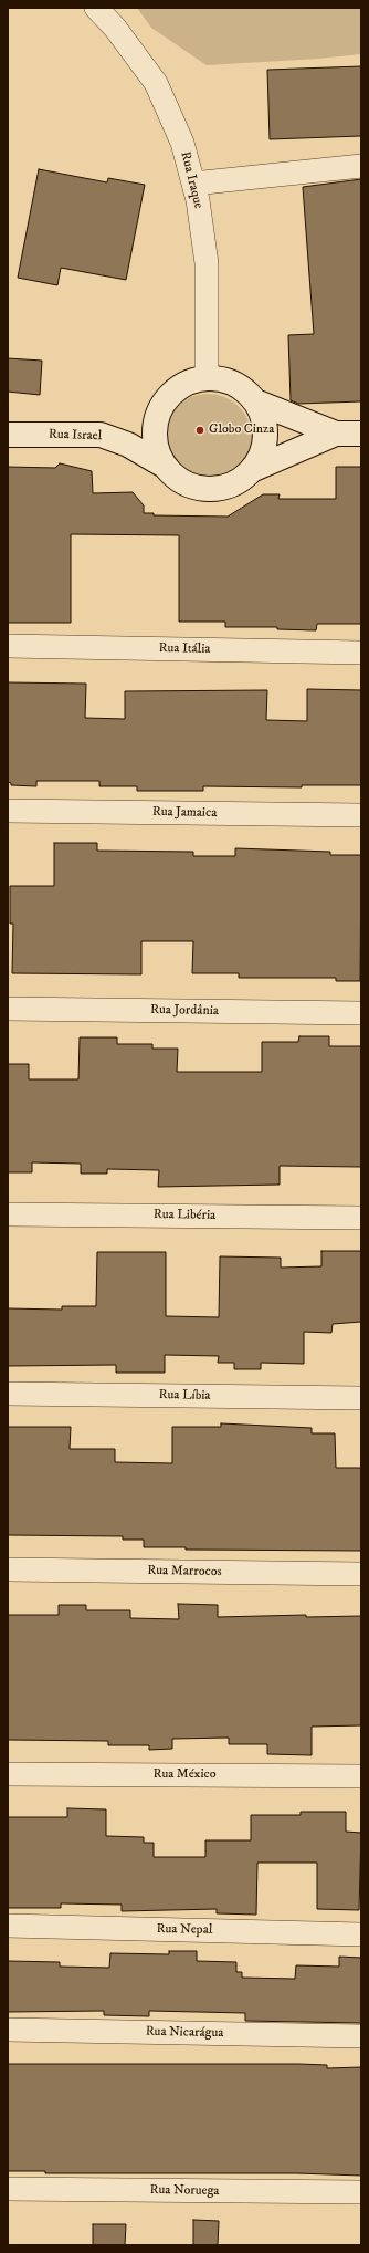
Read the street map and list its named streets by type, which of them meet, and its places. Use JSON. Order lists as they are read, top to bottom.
{
  "streets": {
    "street": [
      "Rua Iraque",
      "Rua Israel",
      "Rua Itália",
      "Rua Jamaica",
      "Rua Jordânia",
      "Rua Libéria",
      "Rua Líbia",
      "Rua Marrocos",
      "Rua México",
      "Rua Nepal",
      "Rua Nicarágua",
      "Rua Noruega"
    ]
  },
  "crossings": [
    ["Rua Iraque", "Rua Israel"]
  ],
  "places": ["Globo Cinza"]
}
